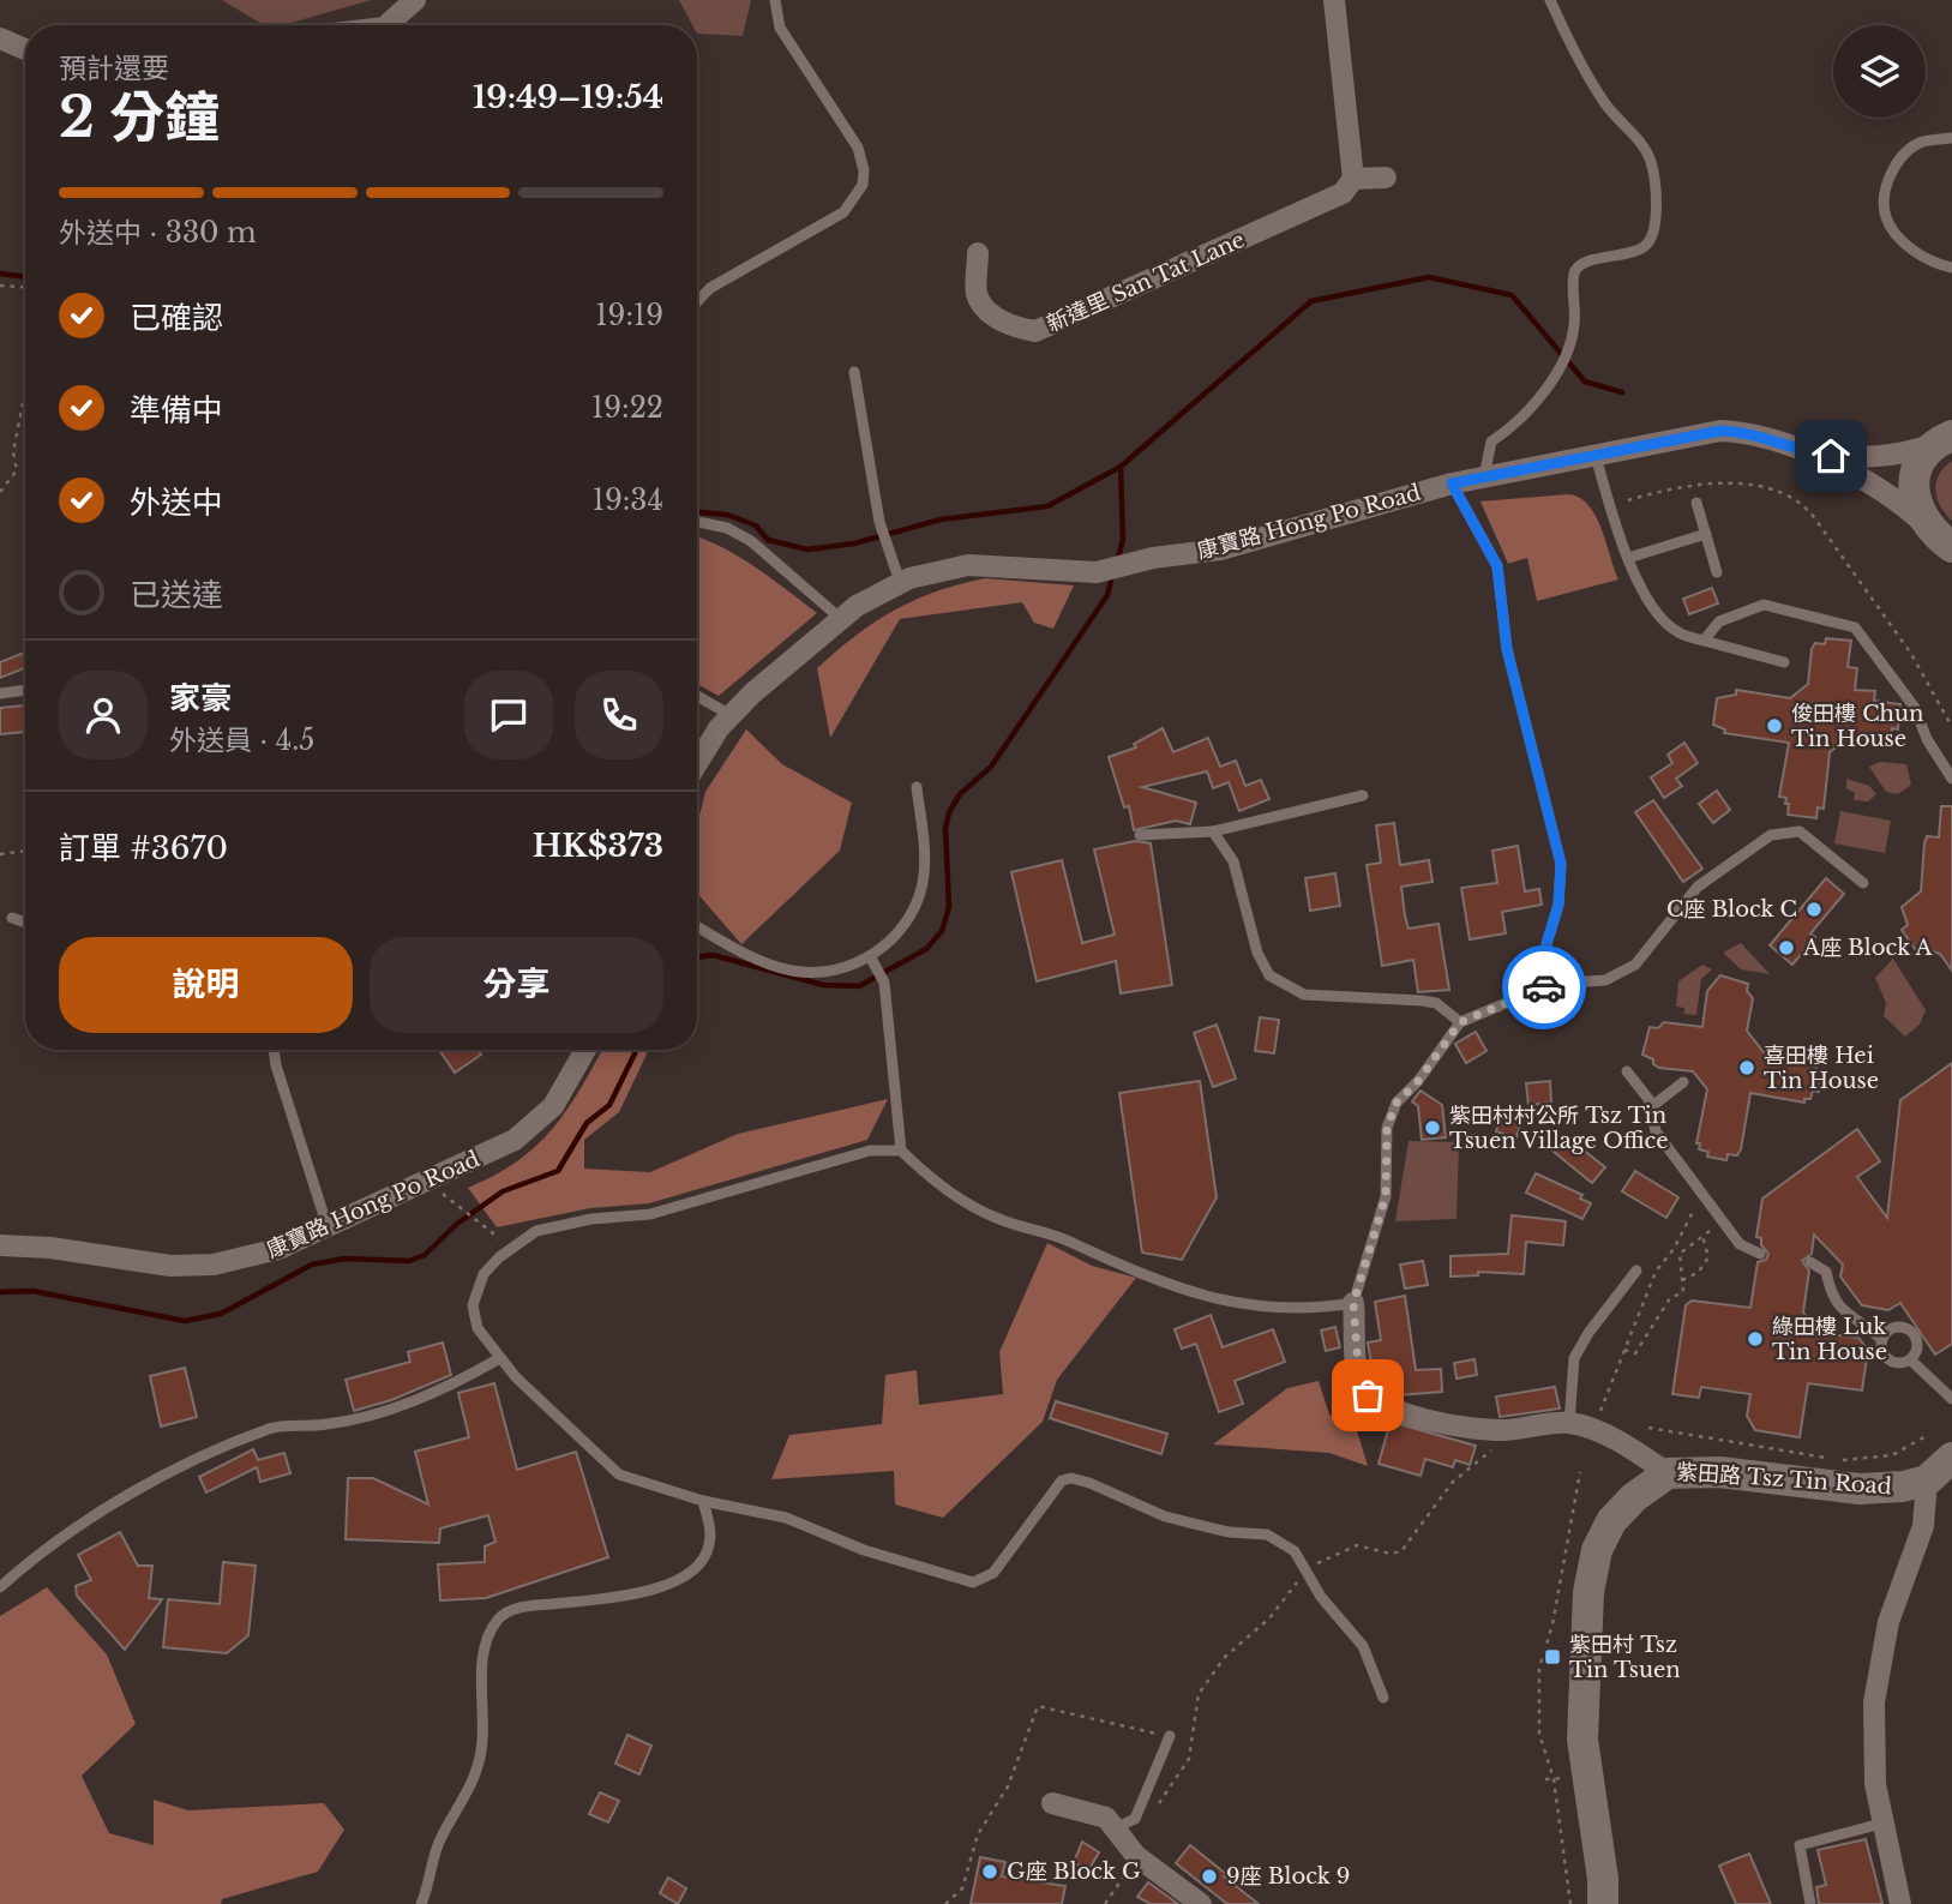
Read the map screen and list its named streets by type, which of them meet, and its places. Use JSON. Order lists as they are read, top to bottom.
{
  "streets": {
    "street": ["新達里 San Tat Lane", "康寶路 Hong Po Road", "紫田路 Tsz Tin Road"]
  },
  "places": {
    "other": [
      "俊田樓 Chun Tin House",
      "C座 Block C",
      "A座 Block A",
      "喜田樓 Hei Tin House",
      "紫田村村公所 Tsz Tin Tsuen Village Office",
      "綠田樓 Luk Tin House",
      "G座 Block G",
      "9座 Block 9"
    ],
    "transit": ["紫田村 Tsz Tin Tsuen"]
  },
  "page": {
    "heading": ["2 分鐘", "預計還要", "19:49–19:54"],
    "panel": [
      "家豪",
      "外送員 · 4.5",
      "訂單 #3670",
      "HK$373"
    ],
    "bar": "外送中 · 330 m",
    "list": [
      ["已確認", "19:19"],
      ["準備中", "19:22"],
      ["外送中", "19:34"],
      "已送達"
    ],
    "buttons": ["說明", "分享"]
  }
}
